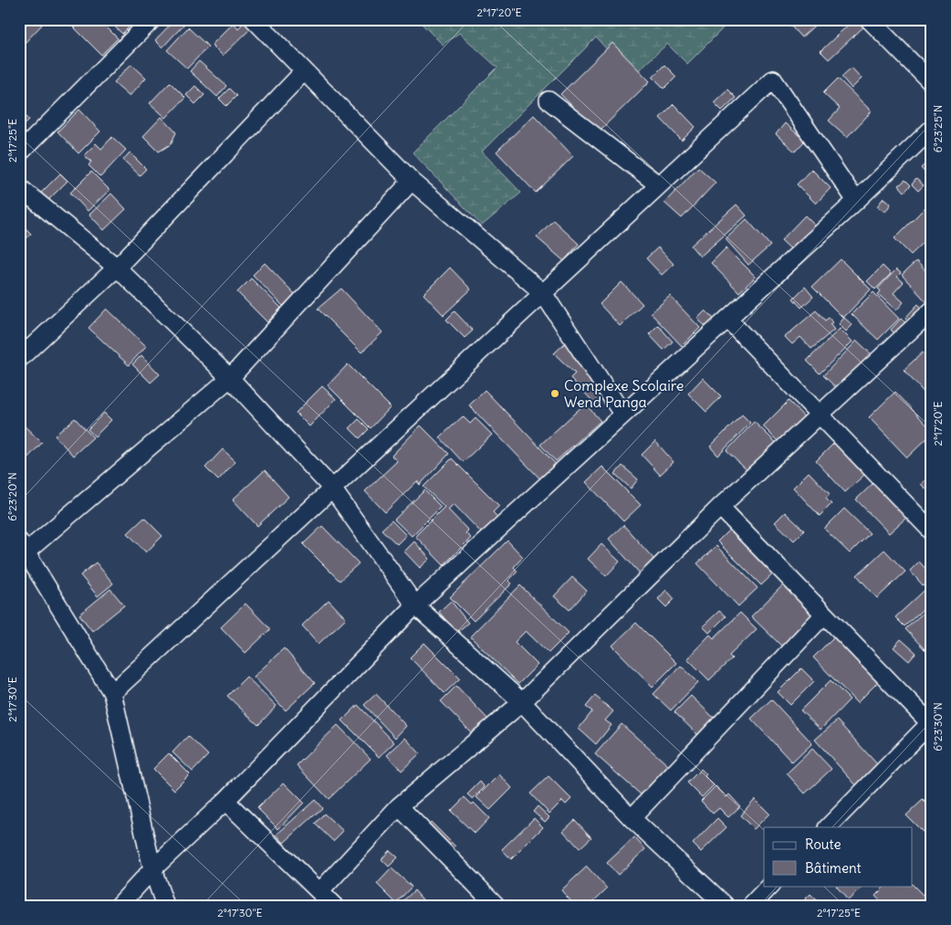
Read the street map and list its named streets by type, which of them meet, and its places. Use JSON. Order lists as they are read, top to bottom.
{
  "places": ["Complexe Scolaire Wend Panga"],
  "legend": ["Route", "Bâtiment"],
  "coordinates": [
    "2°17'20\"E",
    "6°23'25\"N",
    "2°17'25\"E",
    "6°23'20\"N",
    "2°17'30\"E",
    "6°23'30\"N"
  ]
}
